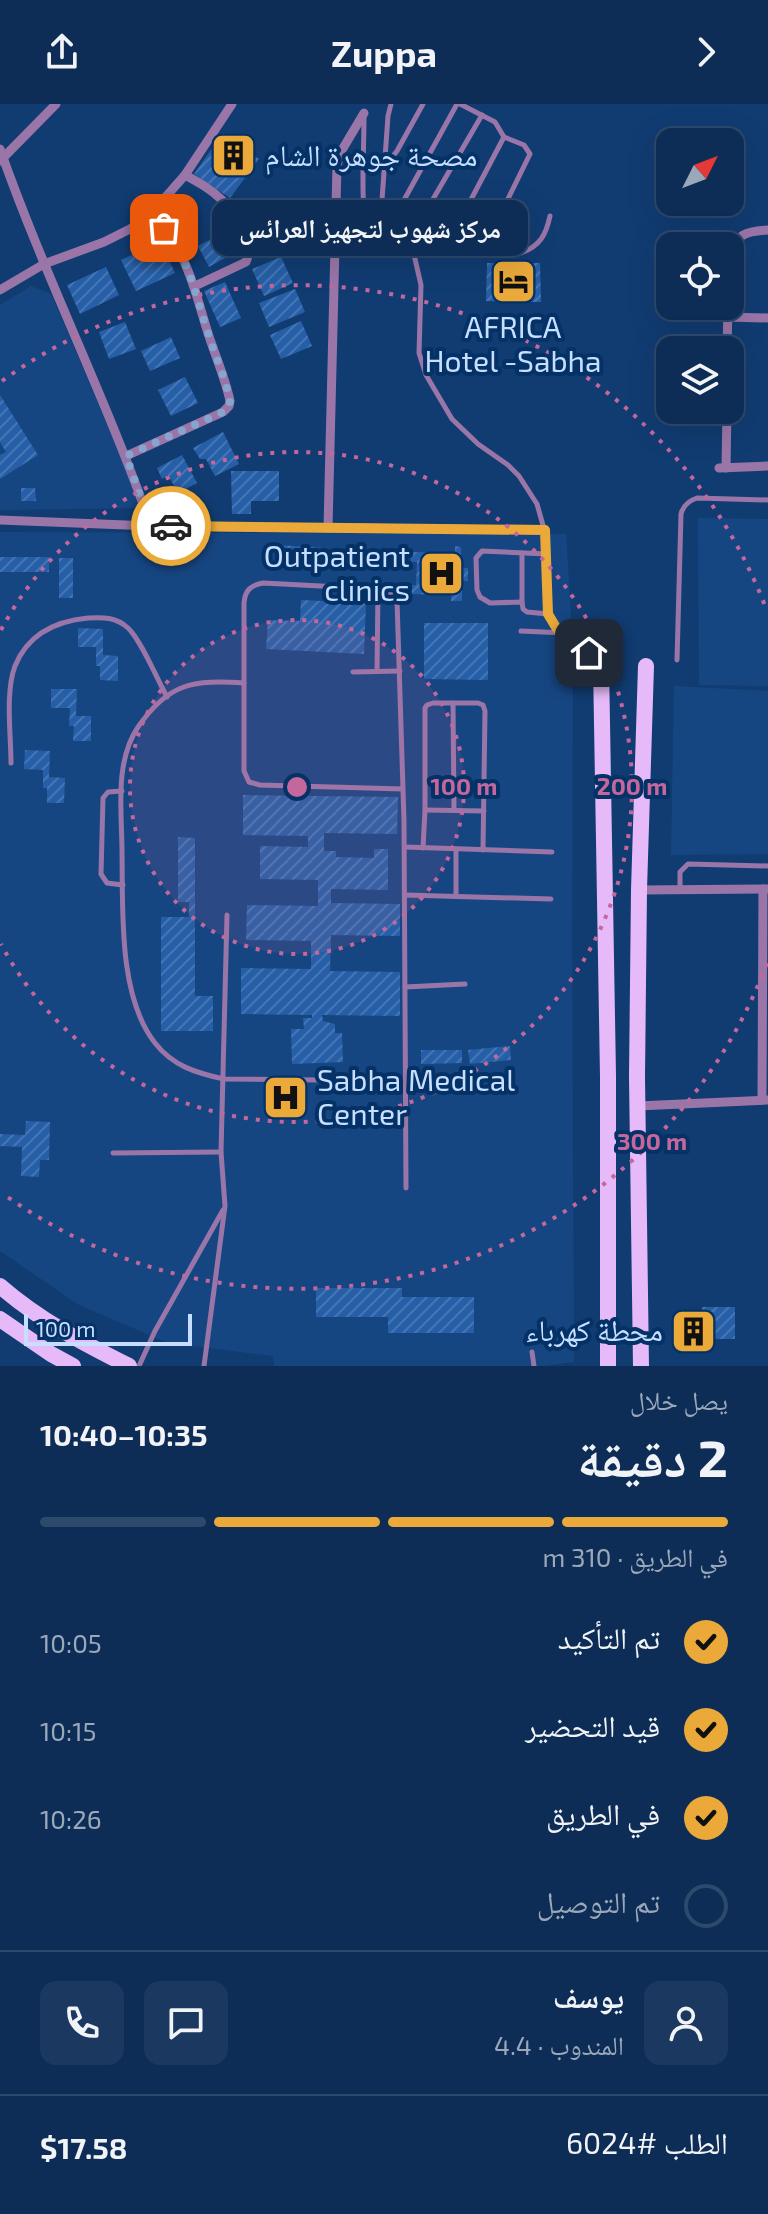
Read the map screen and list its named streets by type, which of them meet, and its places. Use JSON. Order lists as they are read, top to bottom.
{
  "places": {
    "building": ["مصحة جوهرة الشام", "محطة كهرباء"],
    "other": ["مركز شهوب لتجهيز العرائس"],
    "hotel": ["AFRICA Hotel -Sabha"],
    "hospital": ["Outpatient clinics", "Sabha Medical Center"]
  },
  "scale_bar": "100 m",
  "north": "top right",
  "page": {
    "header": "Zuppa",
    "bubble": "مركز شهوب لتجهيز العرائس",
    "scale": "100 m",
    "heading": ["2 دقيقة", "يصل خلال", "10:35–10:40"],
    "panel": [
      "يوسف",
      "المندوب · 4.4",
      "الطلب #6024",
      "$17.58"
    ],
    "bar": "في الطريق · 310 m",
    "list": [
      ["تم التأكيد", "10:05"],
      ["قيد التحضير", "10:15"],
      ["في الطريق", "10:26"],
      "تم التوصيل"
    ]
  },
  "rings": ["100 m", "200 m", "300 m"]
}
